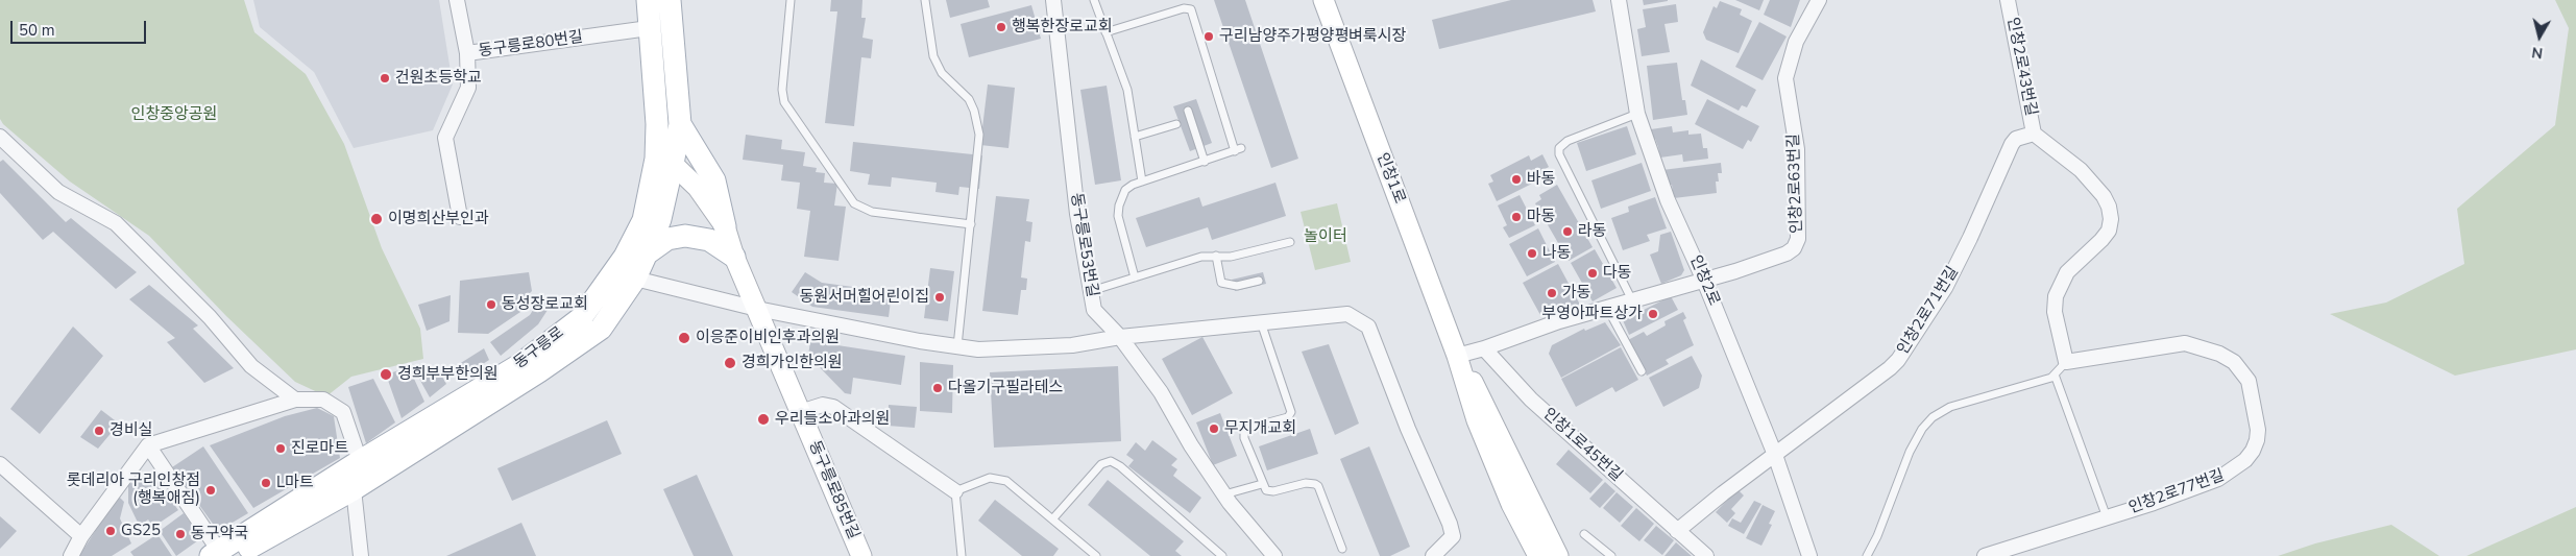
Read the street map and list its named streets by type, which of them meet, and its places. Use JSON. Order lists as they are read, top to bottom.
{
  "streets": {
    "main road": ["동구릉로"],
    "street": [
      "동구릉로80번길",
      "인창2로43번길",
      "인창1로",
      "인창2로63번길",
      "동구릉로53번길",
      "인창2로",
      "인창2로71번길",
      "인창1로45번길",
      "동구릉로85번길",
      "인창2로77번길"
    ]
  },
  "crossings": [
    ["동구릉로80번길", "동구릉로"],
    ["인창2로43번길", "인창2로71번길"],
    ["인창2로63번길", "인창2로"],
    ["인창2로", "인창2로71번길"],
    ["인창2로71번길", "인창1로45번길"],
    ["동구릉로", "동구릉로85번길"]
  ],
  "parks": ["인창중앙공원", "놀이터"],
  "places": [
    "행복한장로교회",
    "구리남양주가평양평벼룩시장",
    "건원초등학교",
    "바동",
    "마동",
    "이명희산부인과",
    "라동",
    "나동",
    "다동",
    "가동",
    "동원서머힐어린이집",
    "동성장로교회",
    "부영아파트상가",
    "이응준이비인후과의원",
    "경희가인한의원",
    "경희부부한의원",
    "다올기구필라테스",
    "우리들소아과의원",
    "무지개교회",
    "경비실",
    "진로마트",
    "L마트",
    "롯데리아 구리인창점 (행복애짐)",
    "GS25",
    "동구약국"
  ],
  "scale_bar": "50 m",
  "north": "bottom"
}
